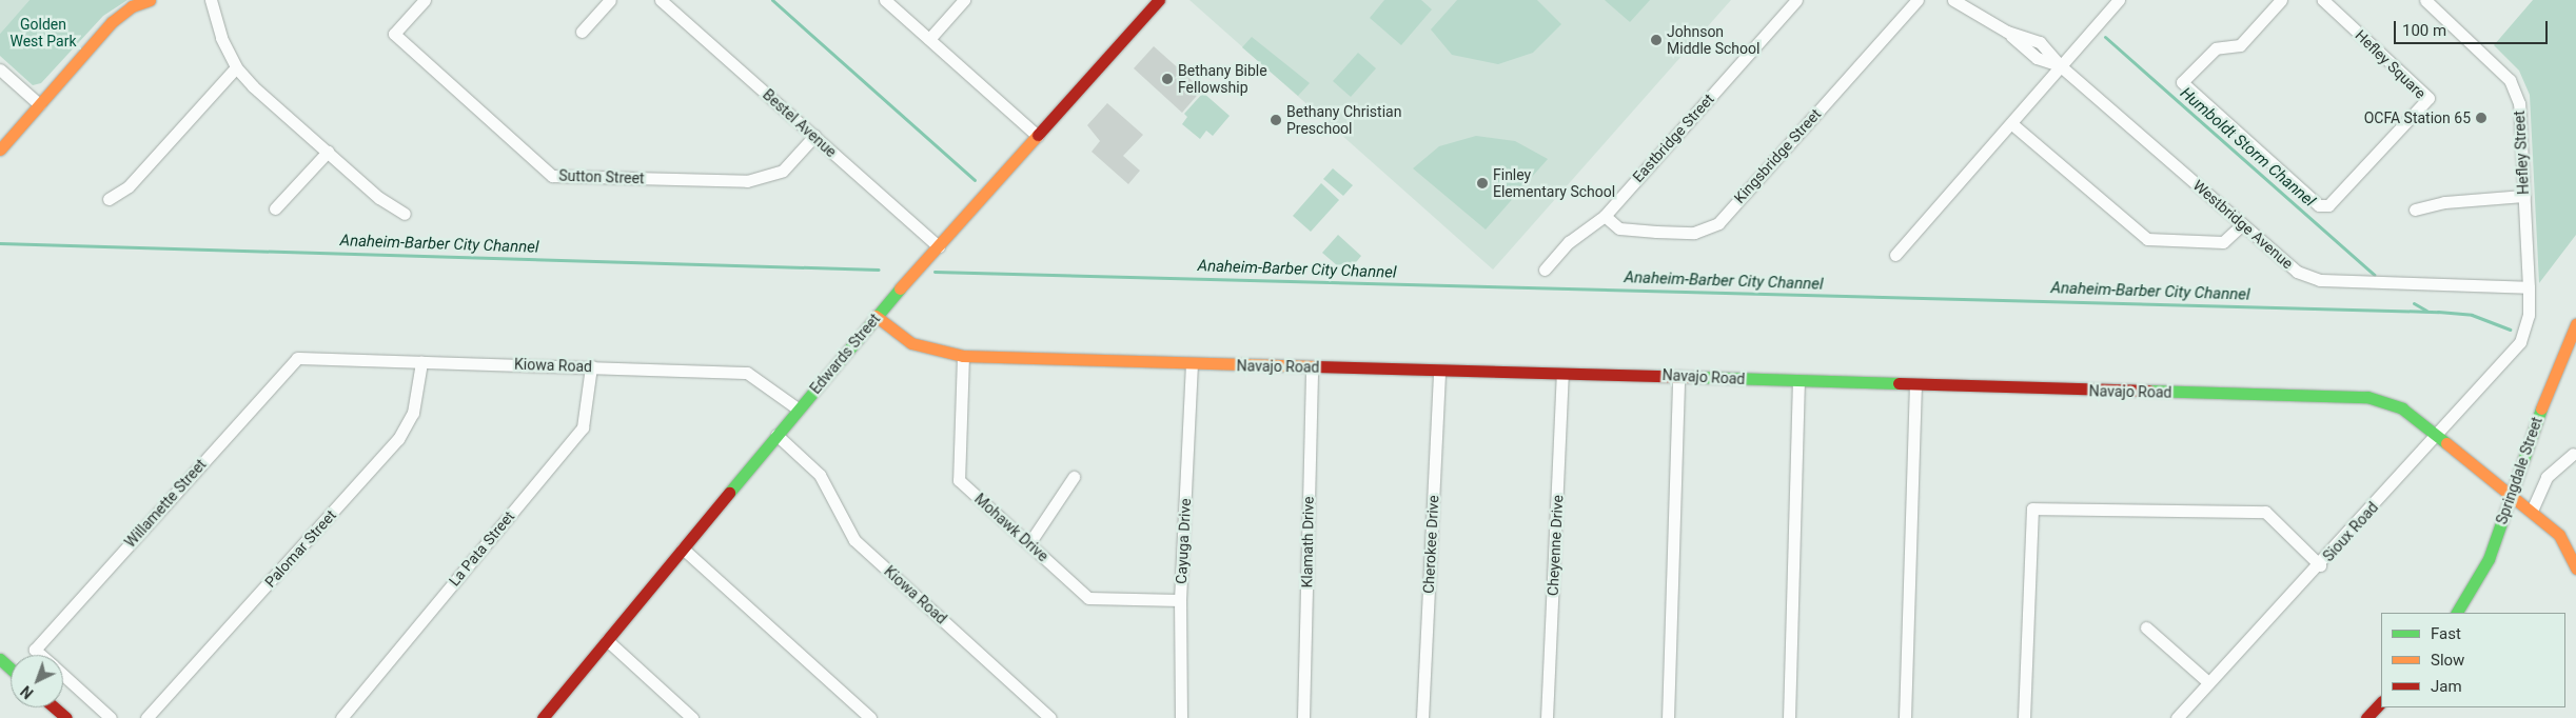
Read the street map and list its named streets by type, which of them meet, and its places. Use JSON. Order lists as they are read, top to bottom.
{
  "streets": {
    "street": [
      "Hefley Square",
      "Bestel Avenue",
      "Eastbridge Street",
      "Hefley Street",
      "Kingsbridge Street",
      "Sutton Street",
      "Westbridge Avenue",
      "Edwards Street",
      "Kiowa Road",
      "Navajo Road",
      "Springdale Street",
      "Willamette Street",
      "Mohawk Drive",
      "Sioux Road",
      "Cayuga Drive",
      "Klamath Drive",
      "Cherokee Drive",
      "Cheyenne Drive",
      "Palomar Street",
      "La Pata Street"
    ]
  },
  "crossings": [
    ["Bestel Avenue", "Sutton Street"],
    ["Bestel Avenue", "Edwards Street"],
    ["Eastbridge Street", "Kingsbridge Street"],
    ["Hefley Street", "Westbridge Avenue"],
    ["Hefley Street", "Sioux Road"],
    ["Edwards Street", "Kiowa Road"],
    ["Edwards Street", "Navajo Road"],
    ["Kiowa Road", "Willamette Street"],
    ["Kiowa Road", "Palomar Street"],
    ["Kiowa Road", "La Pata Street"],
    ["Navajo Road", "Springdale Street"],
    ["Navajo Road", "Mohawk Drive"],
    ["Navajo Road", "Sioux Road"],
    ["Navajo Road", "Cayuga Drive"],
    ["Navajo Road", "Klamath Drive"],
    ["Navajo Road", "Cherokee Drive"],
    ["Navajo Road", "Cheyenne Drive"],
    ["Mohawk Drive", "Cayuga Drive"]
  ],
  "water": ["Humboldt Storm Channel", "Anaheim-Barber City Channel"],
  "parks": ["Golden West Park"],
  "places": [
    "Johnson Middle School",
    "Bethany Bible Fellowship",
    "OCFA Station 65",
    "Bethany Christian Preschool",
    "Finley Elementary School"
  ],
  "legend": ["Fast", "Slow", "Jam"],
  "scale_bar": "100 m",
  "north": "bottom left"
}
